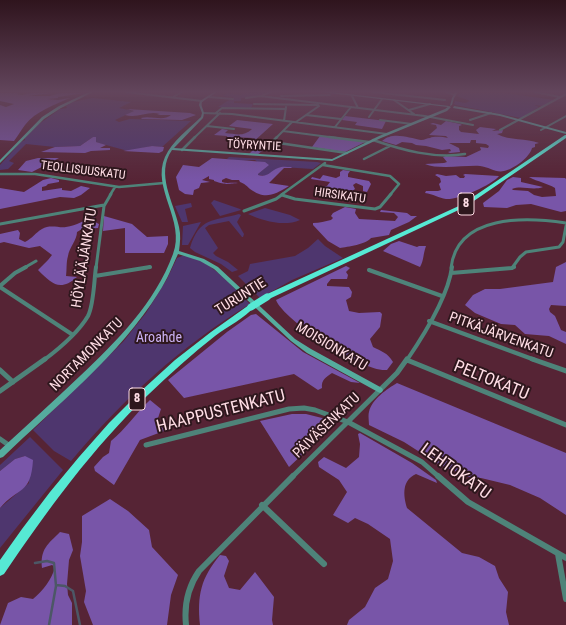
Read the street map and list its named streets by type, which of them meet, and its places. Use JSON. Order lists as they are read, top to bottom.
{
  "streets": {
    "highway": ["8", "TURUNTIE"],
    "main road": ["TÖYRYNTIE", "MOISIONKATU", "NORTAMONKATU"],
    "street": [
      "TEOLLISUUSKATU",
      "HIRSIKATU",
      "HÖYLÄÄJÄNKATU",
      "PITKÄJÄRVENKATU",
      "PELTOKATU",
      "HAAPPUSTENKATU",
      "PÄIVÄSENKATU",
      "LEHTOKATU"
    ]
  },
  "crossings": [
    ["TÖYRYNTIE", "NORTAMONKATU"],
    ["TEOLLISUUSKATU", "HÖYLÄÄJÄNKATU"],
    ["TEOLLISUUSKATU", "NORTAMONKATU"],
    ["PITKÄJÄRVENKATU", "PÄIVÄSENKATU"],
    ["MOISIONKATU", "NORTAMONKATU"],
    ["MOISIONKATU", "PÄIVÄSENKATU"],
    ["PELTOKATU", "PÄIVÄSENKATU"],
    ["HAAPPUSTENKATU", "PÄIVÄSENKATU"],
    ["HAAPPUSTENKATU", "LEHTOKATU"],
    ["PÄIVÄSENKATU", "LEHTOKATU"]
  ],
  "parks": ["Aroahde"]
}
